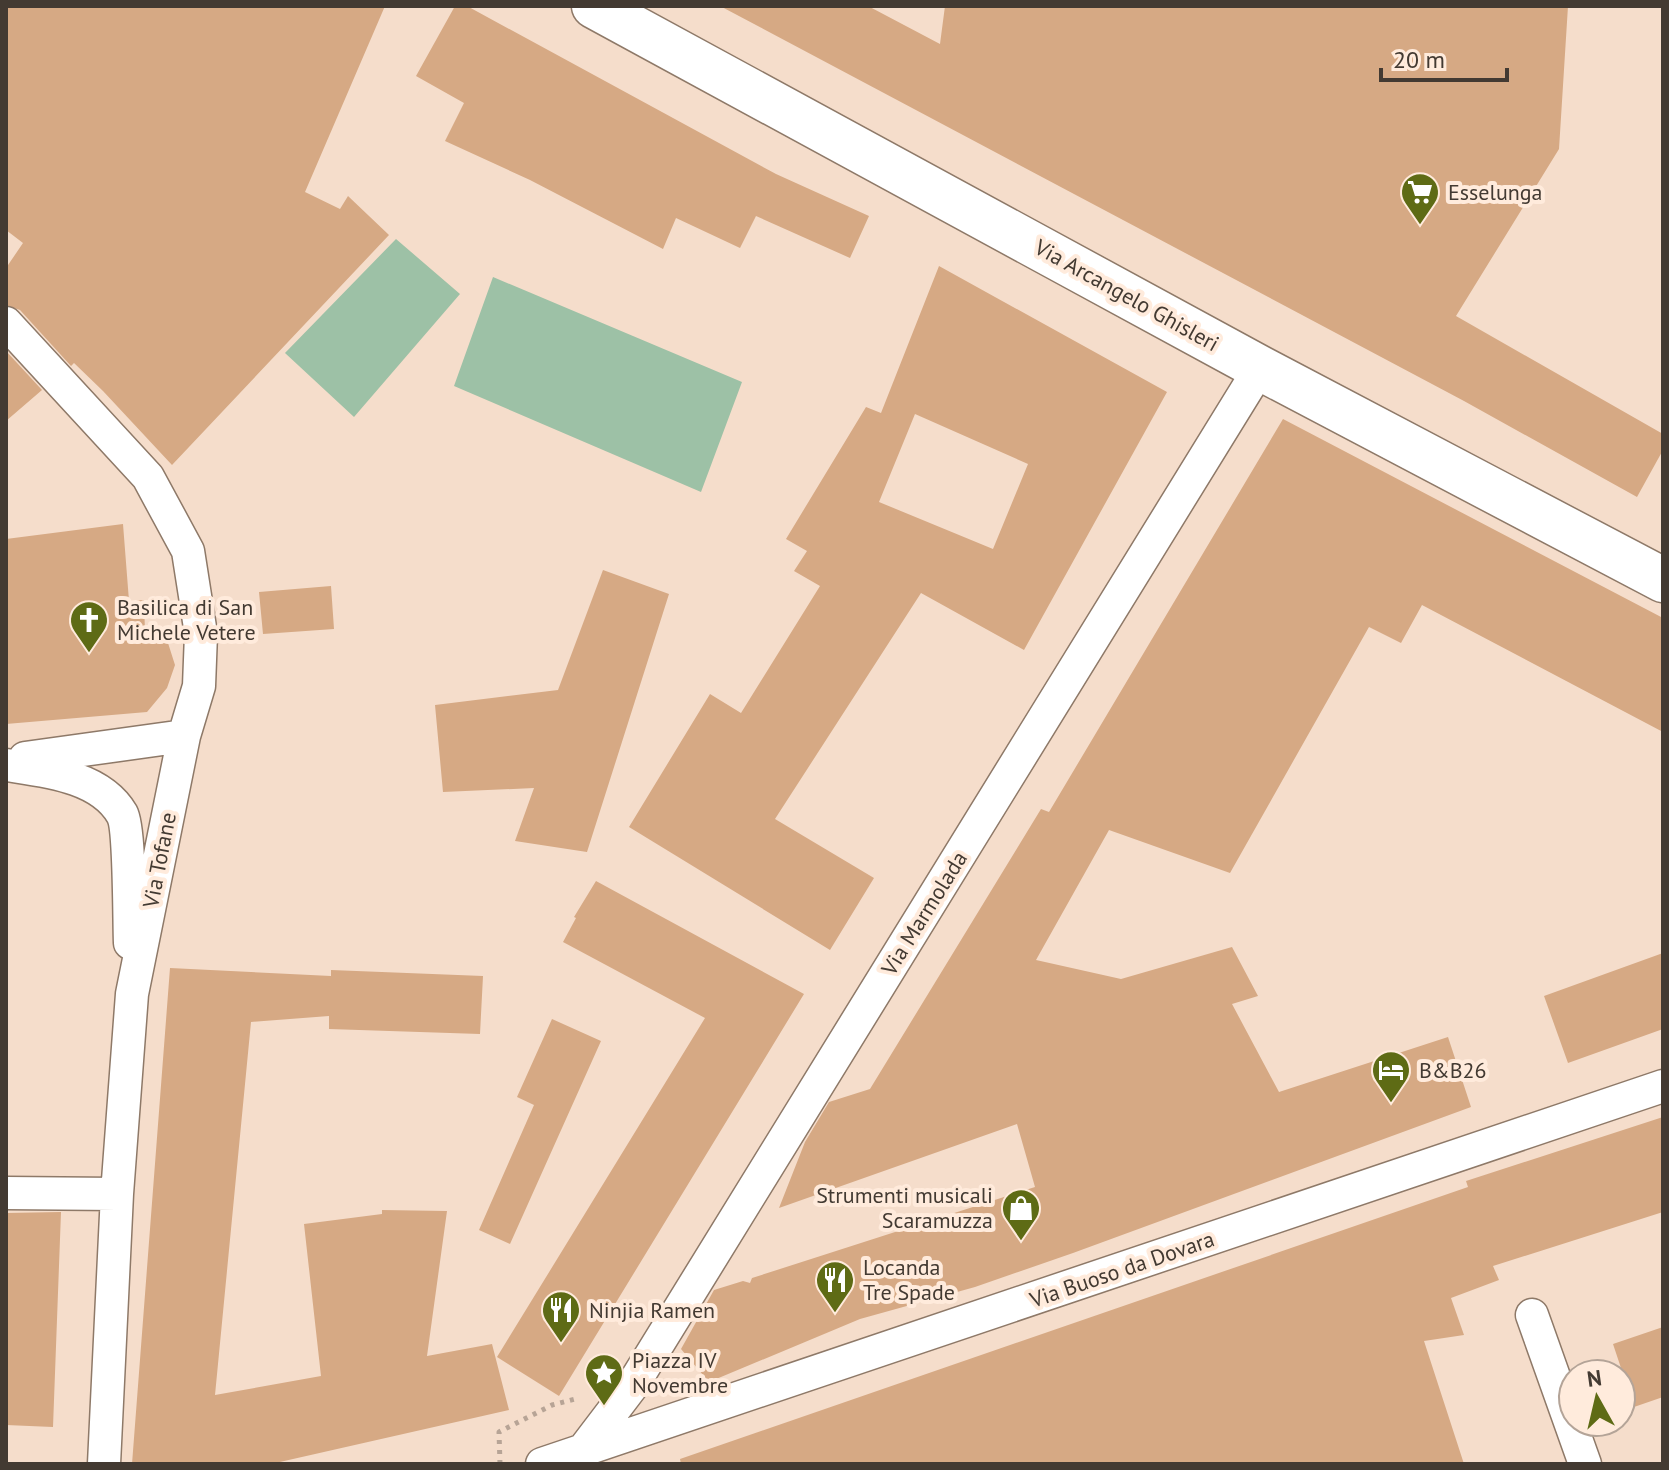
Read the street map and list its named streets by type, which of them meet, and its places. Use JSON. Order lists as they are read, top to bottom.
{
  "streets": {
    "main road": ["Via Arcangelo Ghisleri"],
    "street": ["Via Tofane", "Via Marmolada", "Via Buoso da Dovara"]
  },
  "crossings": [
    ["Via Arcangelo Ghisleri", "Via Marmolada"],
    ["Via Marmolada", "Via Buoso da Dovara"]
  ],
  "places": {
    "supermarket": ["Esselunga"],
    "church": ["Basilica di San Michele Vetere"],
    "hotel": ["B&B26"],
    "shop": ["Strumenti musicali Scaramuzza"],
    "restaurant": ["Locanda Tre Spade", "Ninjia Ramen"],
    "place": ["Piazza IV Novembre"]
  },
  "scale_bar": "20 m",
  "north": "top"
}
